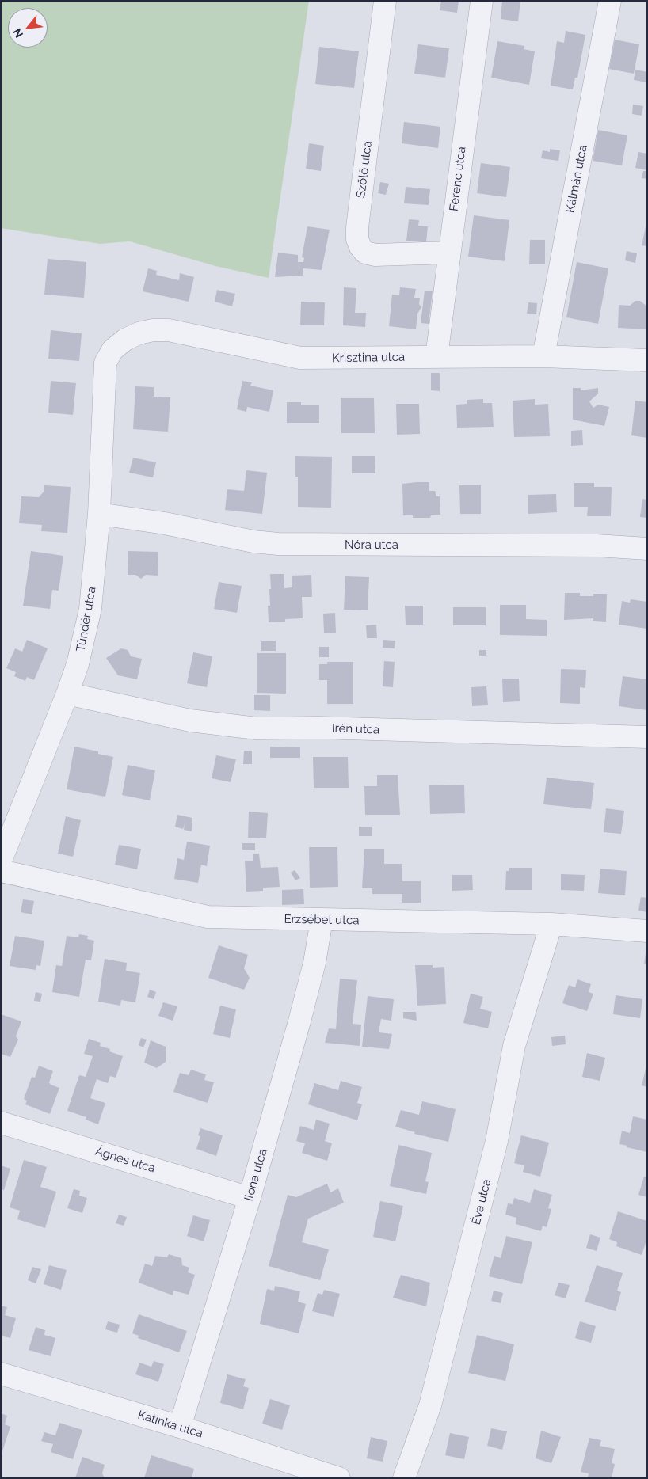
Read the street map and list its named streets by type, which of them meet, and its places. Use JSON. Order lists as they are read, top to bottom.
{
  "streets": {
    "street": [
      "Szőlő utca",
      "Ferenc utca",
      "Kálmán utca",
      "Krisztina utca",
      "Nóra utca",
      "Tündér utca",
      "Irén utca",
      "Erzsébet utca",
      "Ágnes utca",
      "Ilona utca",
      "Éva utca",
      "Katinka utca"
    ]
  },
  "crossings": [
    ["Szőlő utca", "Ferenc utca"],
    ["Ferenc utca", "Krisztina utca"],
    ["Kálmán utca", "Krisztina utca"],
    ["Krisztina utca", "Tündér utca"],
    ["Nóra utca", "Tündér utca"],
    ["Tündér utca", "Irén utca"],
    ["Erzsébet utca", "Ilona utca"],
    ["Erzsébet utca", "Éva utca"],
    ["Ágnes utca", "Ilona utca"],
    ["Ilona utca", "Katinka utca"]
  ],
  "north": "bottom left"
}
